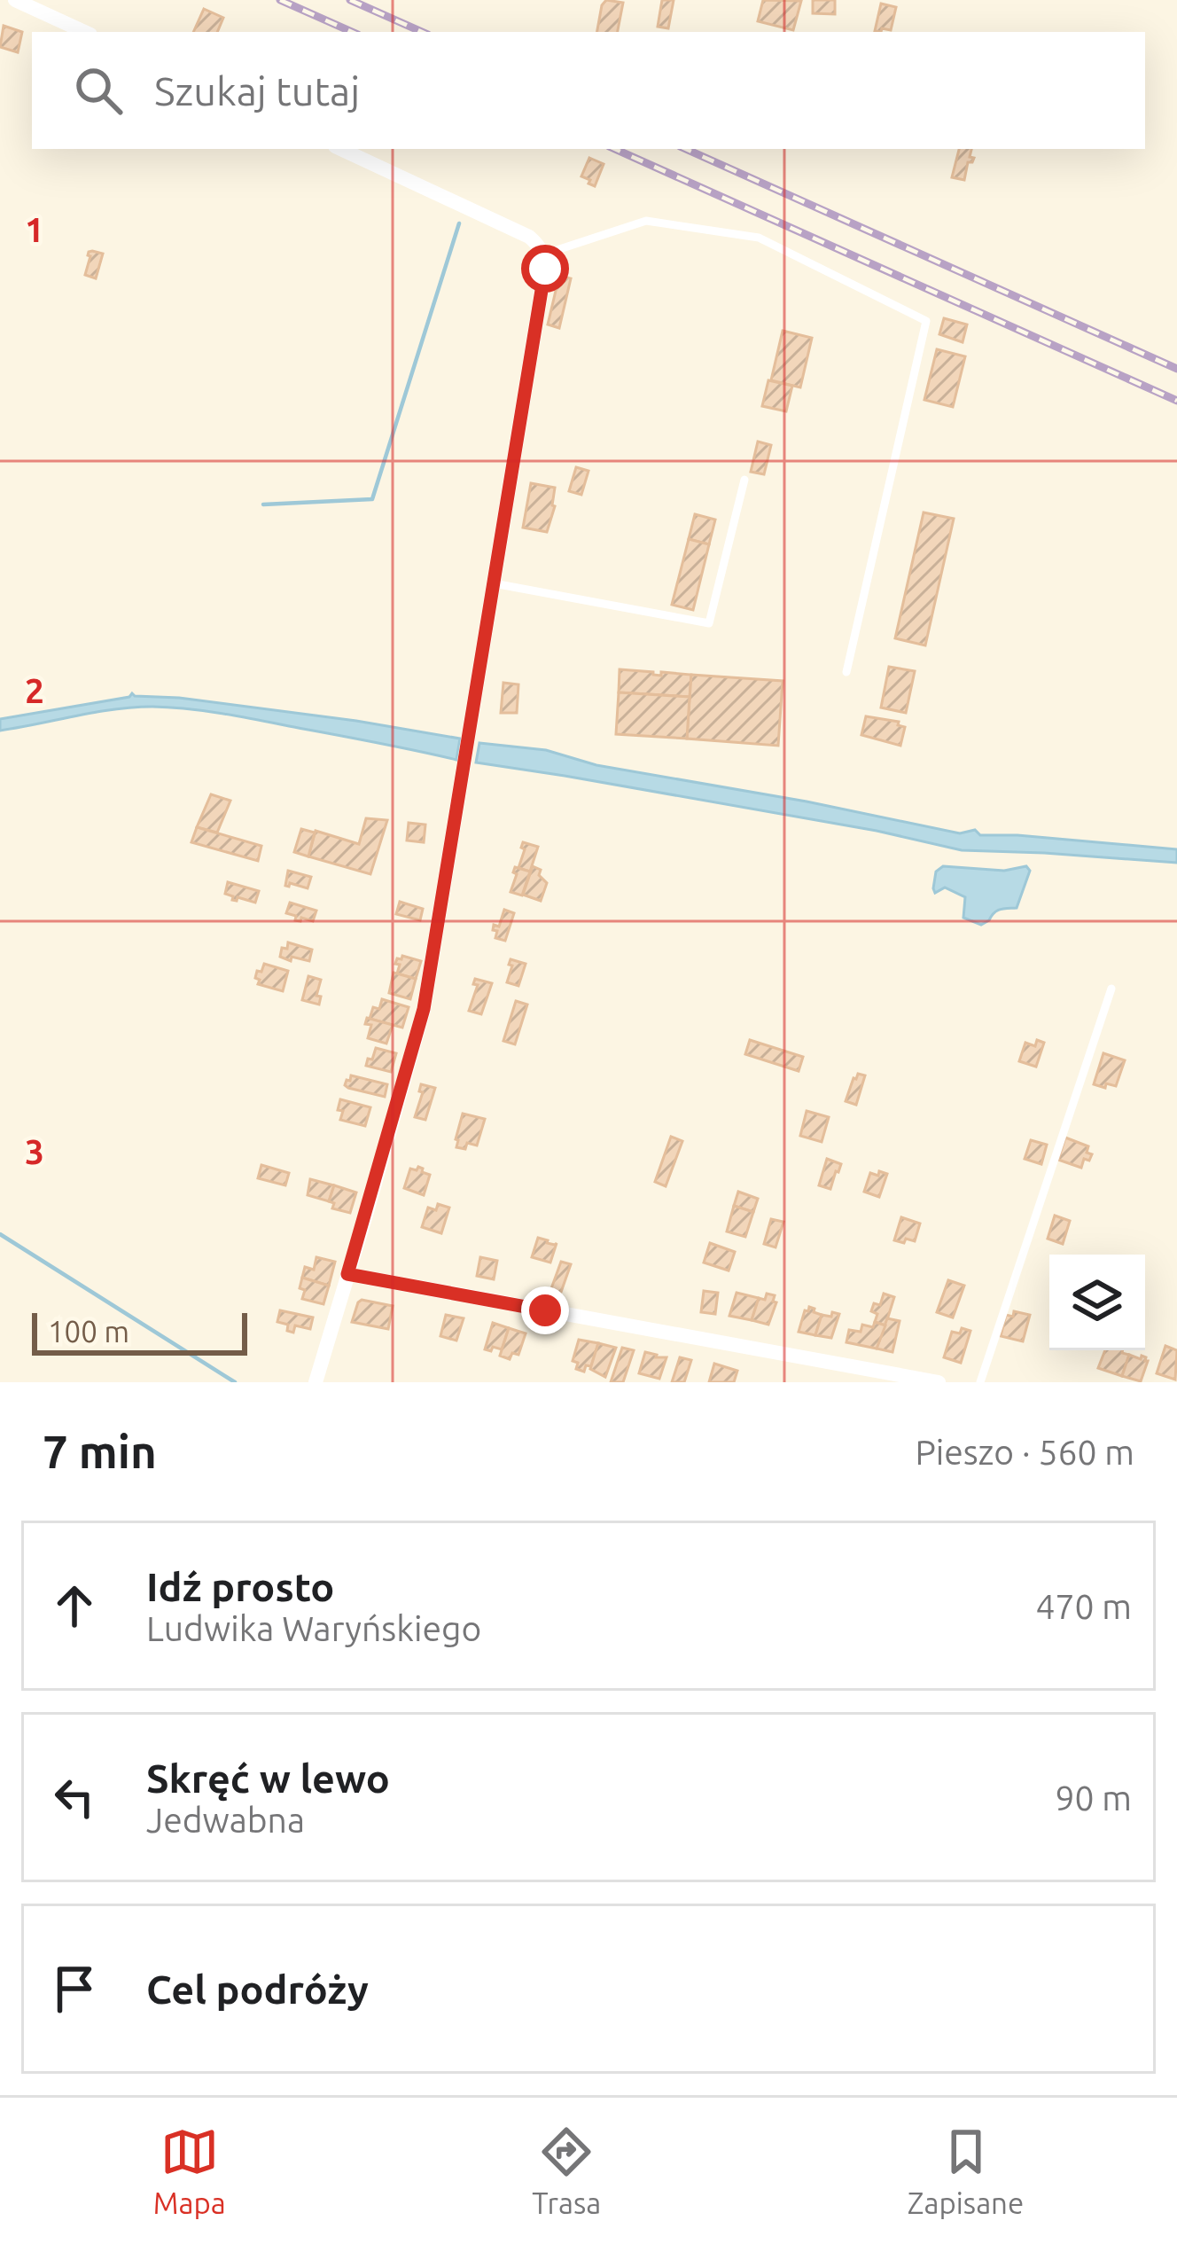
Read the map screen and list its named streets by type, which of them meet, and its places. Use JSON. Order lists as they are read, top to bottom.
{
  "scale_bar": "100 m",
  "page": {
    "search": "Szukaj tutaj",
    "scale": "100 m",
    "heading": ["7 min", "Pieszo · 560 m"],
    "list": [
      ["Idź prosto", "Ludwika Waryńskiego", "470 m"],
      ["Skręć w lewo", "Jedwabna", "90 m"],
      "Cel podróży"
    ],
    "nav": ["Mapa", "Trasa", "Zapisane"]
  },
  "grid": {
    "rows": ["1", "2", "3"]
  }
}
